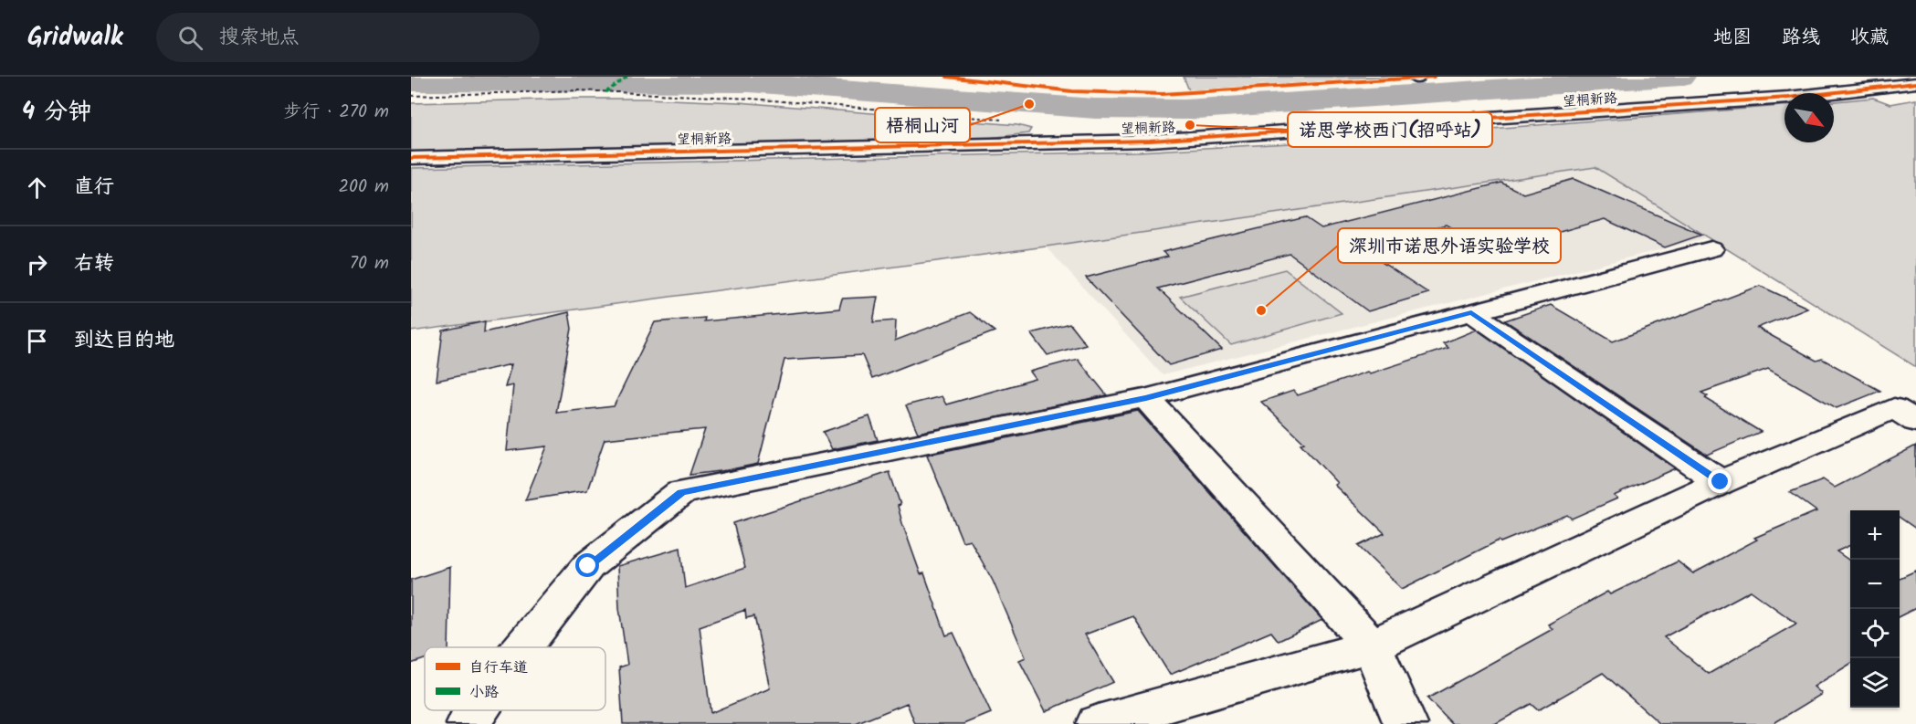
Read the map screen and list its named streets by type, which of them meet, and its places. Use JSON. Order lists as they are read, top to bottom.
{
  "streets": {
    "street": ["望桐新路"]
  },
  "places": ["梧桐山河", "诺思学校西门(招呼站)", "深圳市诺思外语实验学校"],
  "legend": ["自行车道", "小路"],
  "north": "bottom right",
  "page": {
    "header": "Gridwalk",
    "search": "搜索地点",
    "nav": ["地图", "路线", "收藏"],
    "heading": ["4 分钟", "步行 · 270 m"],
    "list": [
      ["直行", "200 m"],
      ["右转", "70 m"],
      "到达目的地"
    ],
    "map_buttons": ["+", "−"]
  }
}
